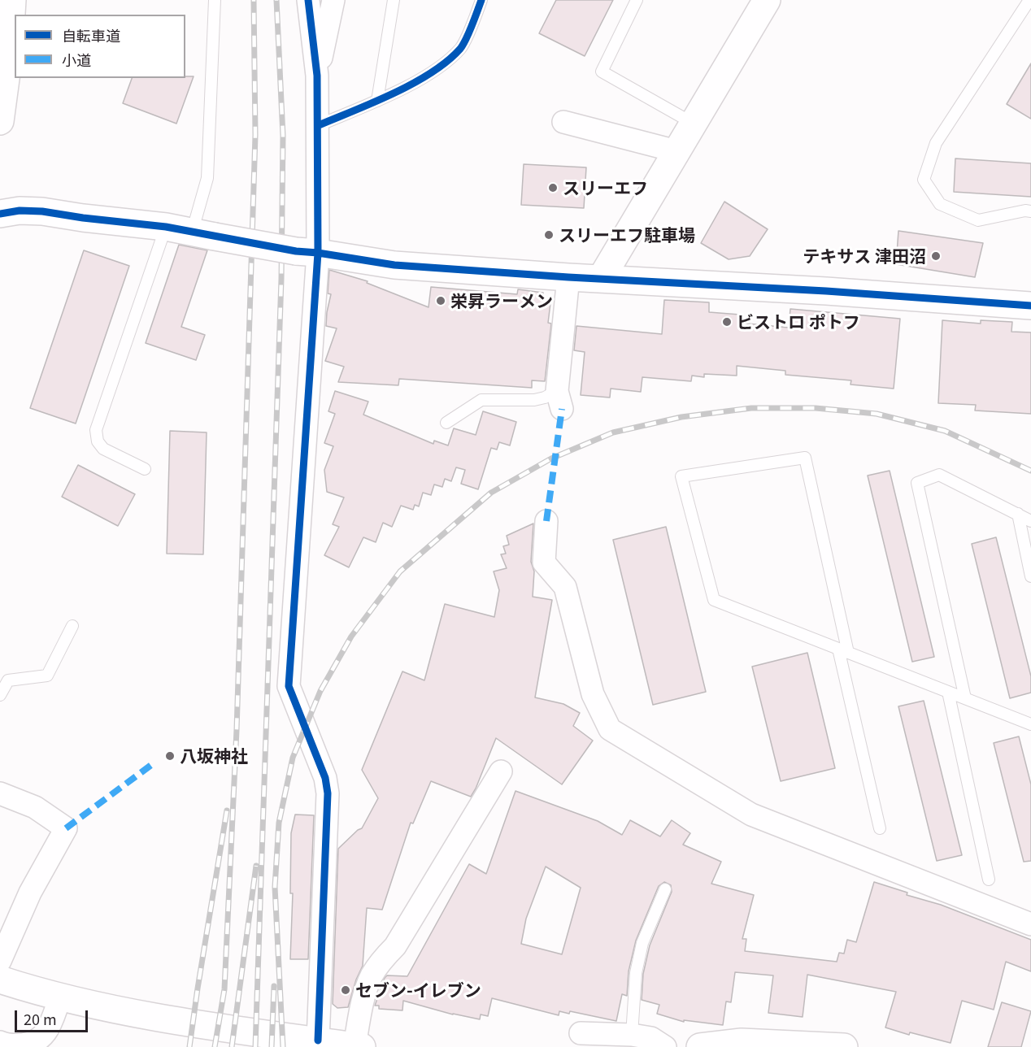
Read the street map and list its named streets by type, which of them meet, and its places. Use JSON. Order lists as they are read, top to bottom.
{
  "places": [
    "スリーエフ",
    "スリーエフ駐車場",
    "テキサス 津田沼",
    "栄昇ラーメン",
    "ビストロ ポトフ",
    "八坂神社",
    "セブン-イレブン"
  ],
  "legend": ["自転車道", "小道"],
  "scale_bar": "20 m"
}
